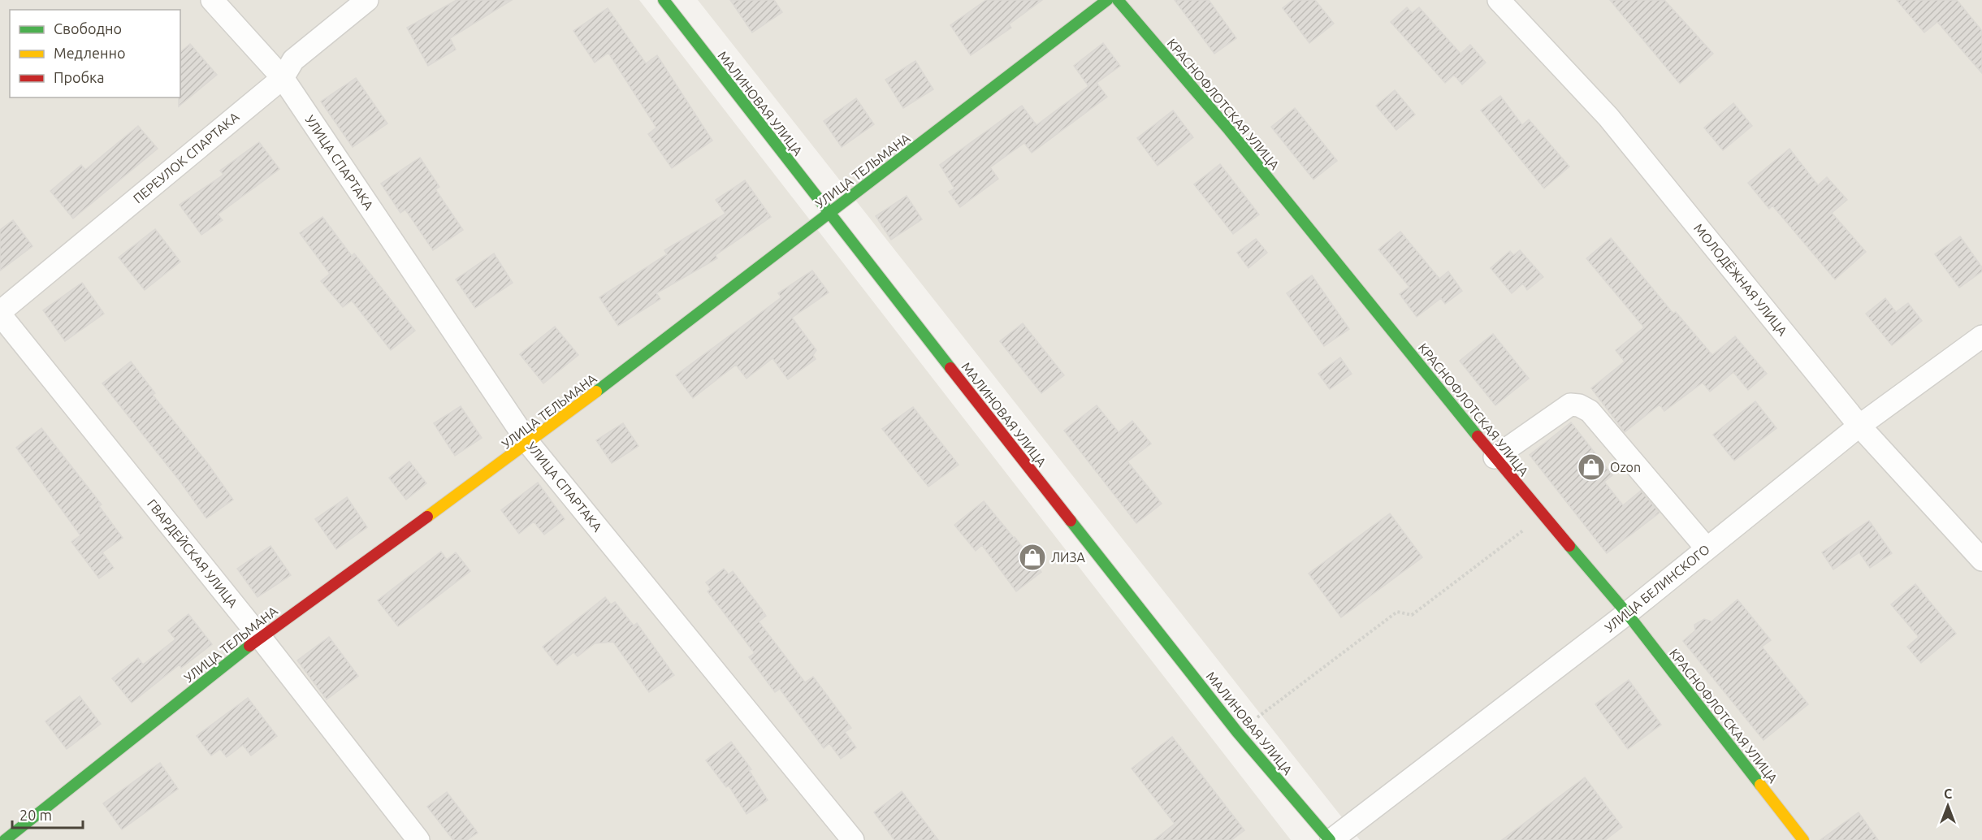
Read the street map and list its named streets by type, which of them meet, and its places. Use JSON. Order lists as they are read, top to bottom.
{
  "streets": {
    "street": [
      "МАЛИНОВАЯ УЛИЦА",
      "КРАСНОФЛОТСКАЯ УЛИЦА",
      "ПЕРЕУЛОК СПАРТАКА",
      "УЛИЦА СПАРТАКА",
      "УЛИЦА ТЕЛЬМАНА",
      "МОЛОДЁЖНАЯ УЛИЦА",
      "ГВАРДЕЙСКАЯ УЛИЦА",
      "УЛИЦА БЕЛИНСКОГО"
    ]
  },
  "crossings": [
    ["МАЛИНОВАЯ УЛИЦА", "УЛИЦА ТЕЛЬМАНА"],
    ["МАЛИНОВАЯ УЛИЦА", "УЛИЦА БЕЛИНСКОГО"],
    ["КРАСНОФЛОТСКАЯ УЛИЦА", "УЛИЦА БЕЛИНСКОГО"],
    ["ПЕРЕУЛОК СПАРТАКА", "УЛИЦА СПАРТАКА"],
    ["ПЕРЕУЛОК СПАРТАКА", "ГВАРДЕЙСКАЯ УЛИЦА"],
    ["УЛИЦА СПАРТАКА", "УЛИЦА ТЕЛЬМАНА"],
    ["УЛИЦА ТЕЛЬМАНА", "ГВАРДЕЙСКАЯ УЛИЦА"],
    ["МОЛОДЁЖНАЯ УЛИЦА", "УЛИЦА БЕЛИНСКОГО"]
  ],
  "places": {
    "shop": ["Ozon", "ЛИЗА"]
  },
  "legend": ["Свободно", "Медленно", "Пробка"],
  "scale_bar": "20 m",
  "north": "top"
}
